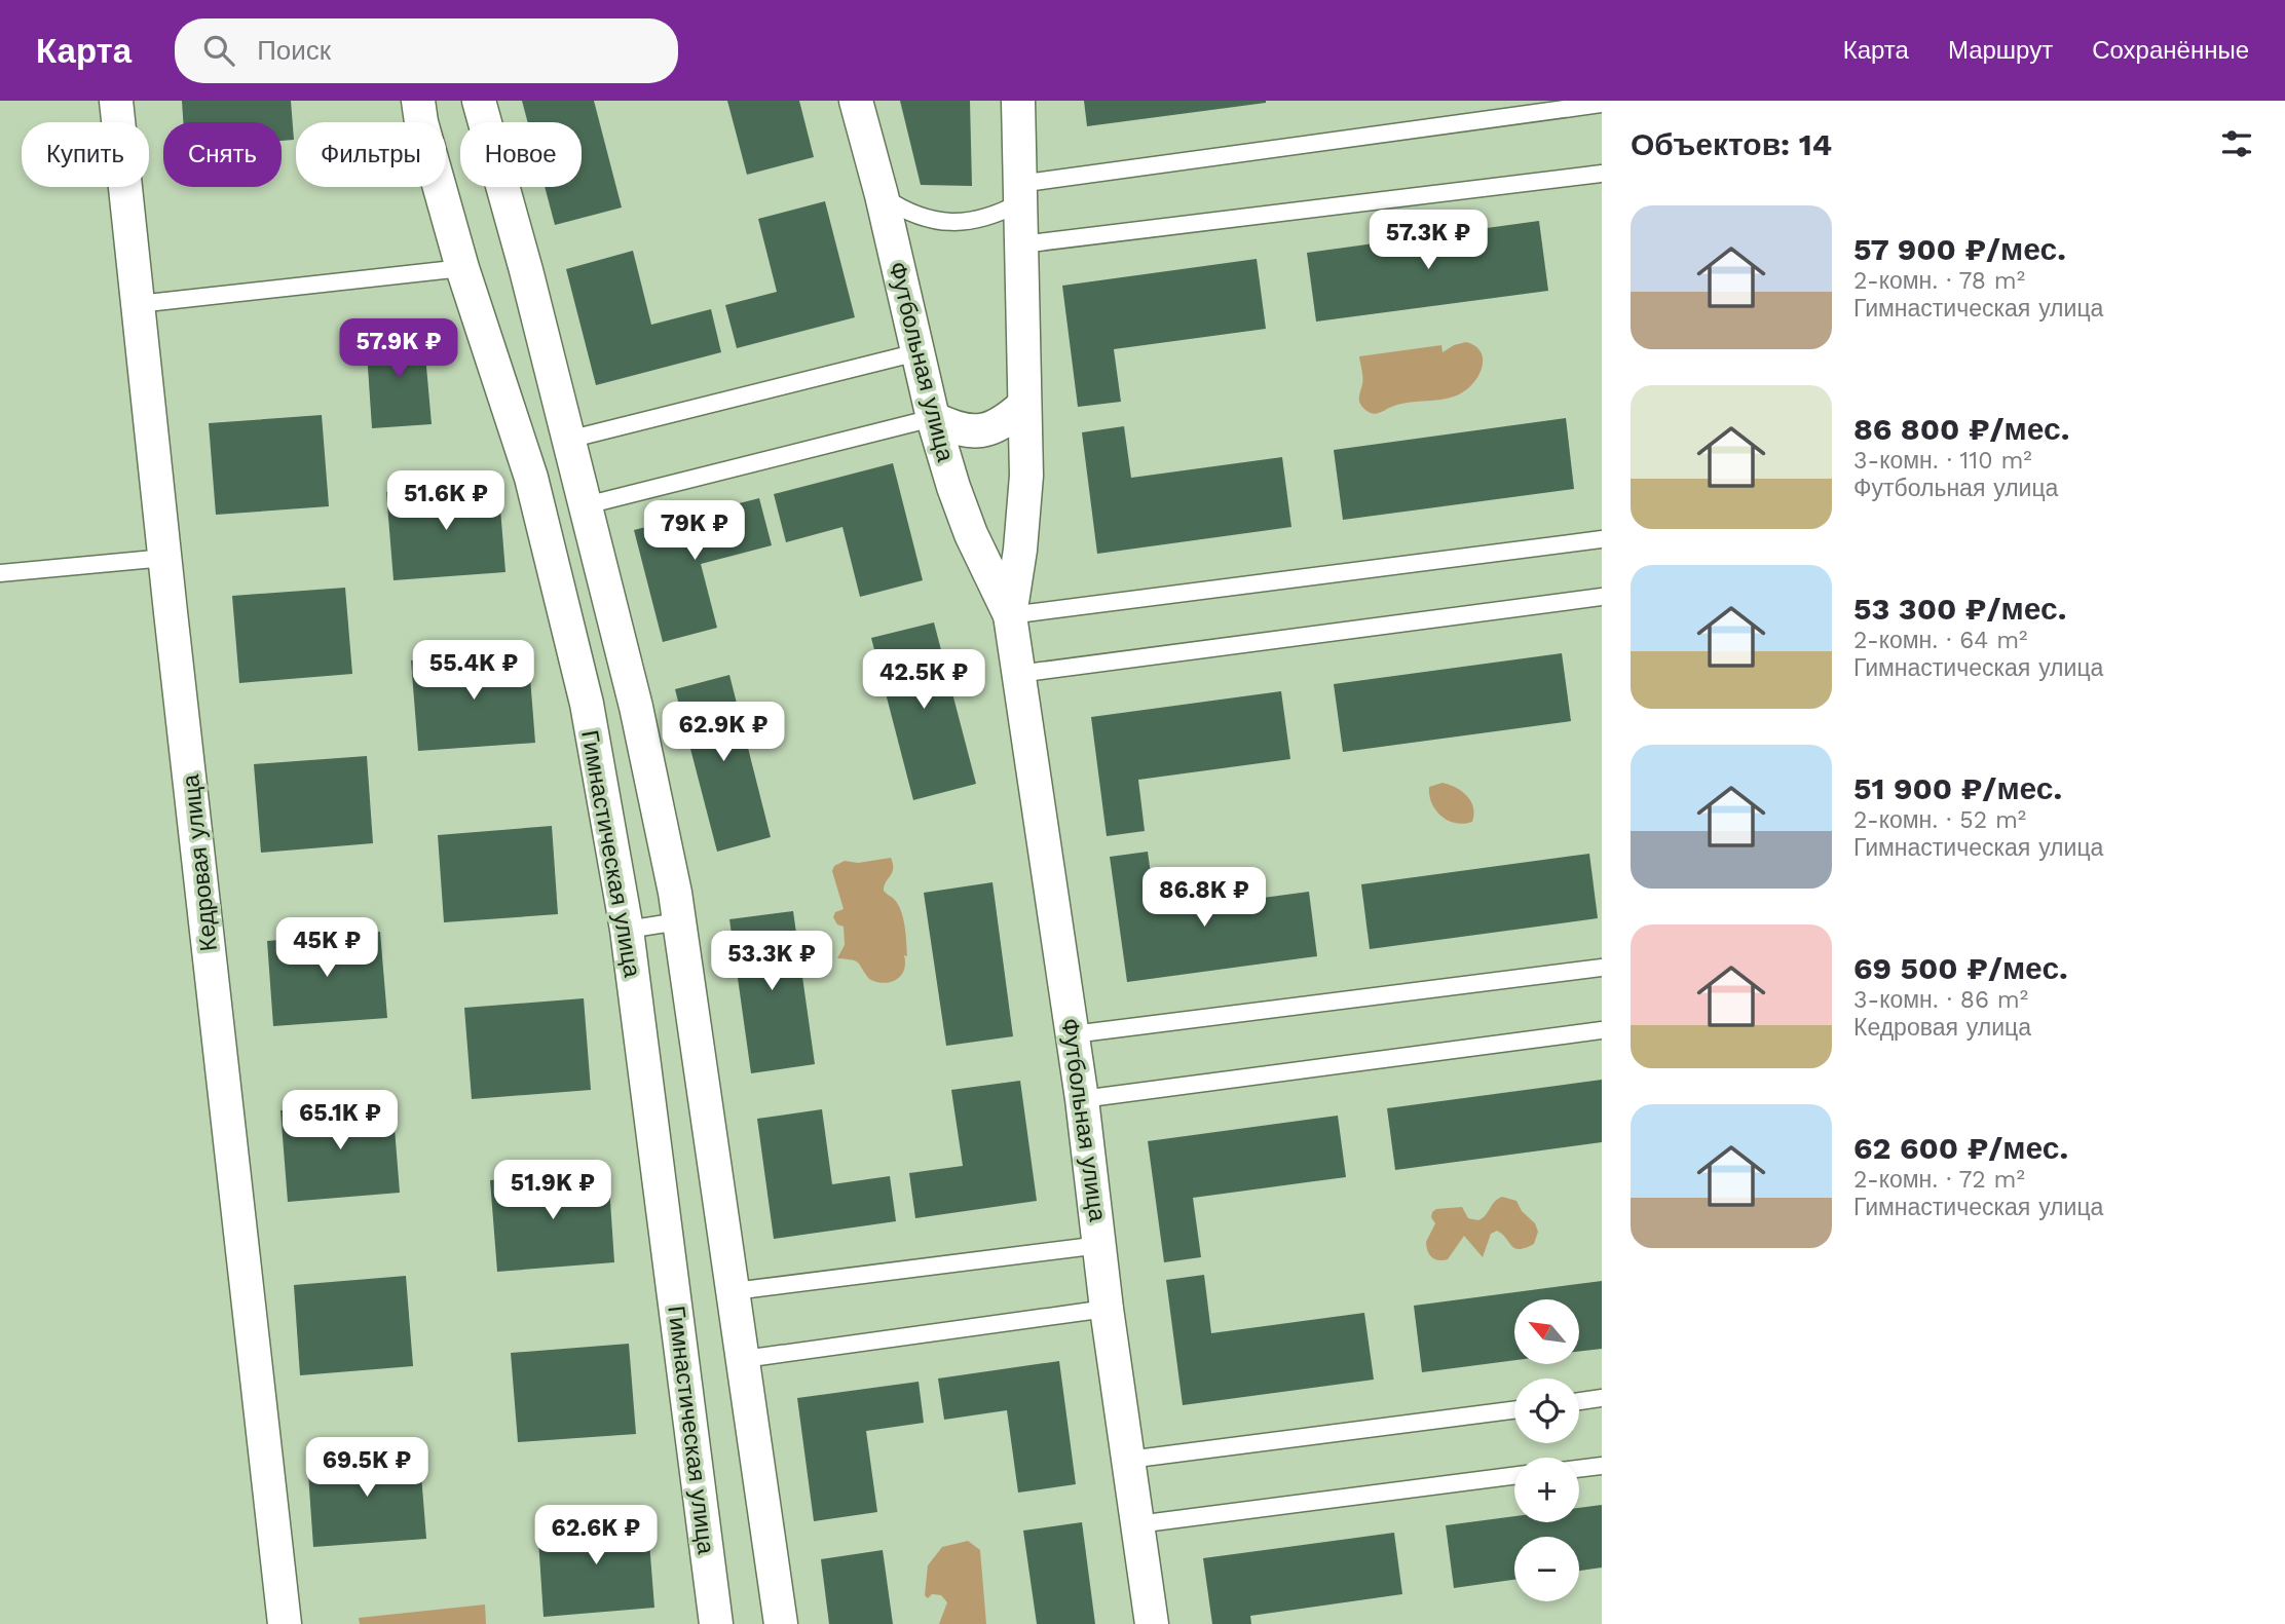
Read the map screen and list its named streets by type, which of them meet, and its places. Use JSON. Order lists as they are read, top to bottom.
{
  "streets": {
    "street": ["Футбольная улица", "Гимнастическая улица", "Кедровая улица"]
  },
  "north": "top left",
  "page": {
    "header": "Карта",
    "search": "Поиск",
    "nav": ["Карта", "Маршрут", "Сохранённые"],
    "heading": "Объектов: 14",
    "chip": [
      "Купить",
      "Снять",
      "Фильтры",
      "Новое"
    ],
    "list": [
      {
        "name": "57 900 ₽/мес.",
        "note": "2-комн. · 78 m² · Гимнастическая улица"
      },
      {
        "name": "86 800 ₽/мес.",
        "note": "3-комн. · 110 m² · Футбольная улица"
      },
      {
        "name": "53 300 ₽/мес.",
        "note": "2-комн. · 64 m² · Гимнастическая улица"
      },
      {
        "name": "51 900 ₽/мес.",
        "note": "2-комн. · 52 m² · Гимнастическая улица"
      },
      {
        "name": "69 500 ₽/мес.",
        "note": "3-комн. · 86 m² · Кедровая улица"
      },
      {
        "name": "62 600 ₽/мес.",
        "note": "2-комн. · 72 m² · Гимнастическая улица"
      }
    ],
    "price": [
      "57.3K ₽",
      "57.9K ₽",
      "51.6K ₽",
      "79K ₽",
      "55.4K ₽",
      "42.5K ₽",
      "62.9K ₽",
      "86.8K ₽",
      "45K ₽",
      "53.3K ₽",
      "65.1K ₽",
      "51.9K ₽",
      "69.5K ₽",
      "62.6K ₽"
    ],
    "map_buttons": ["+", "−"]
  }
}
